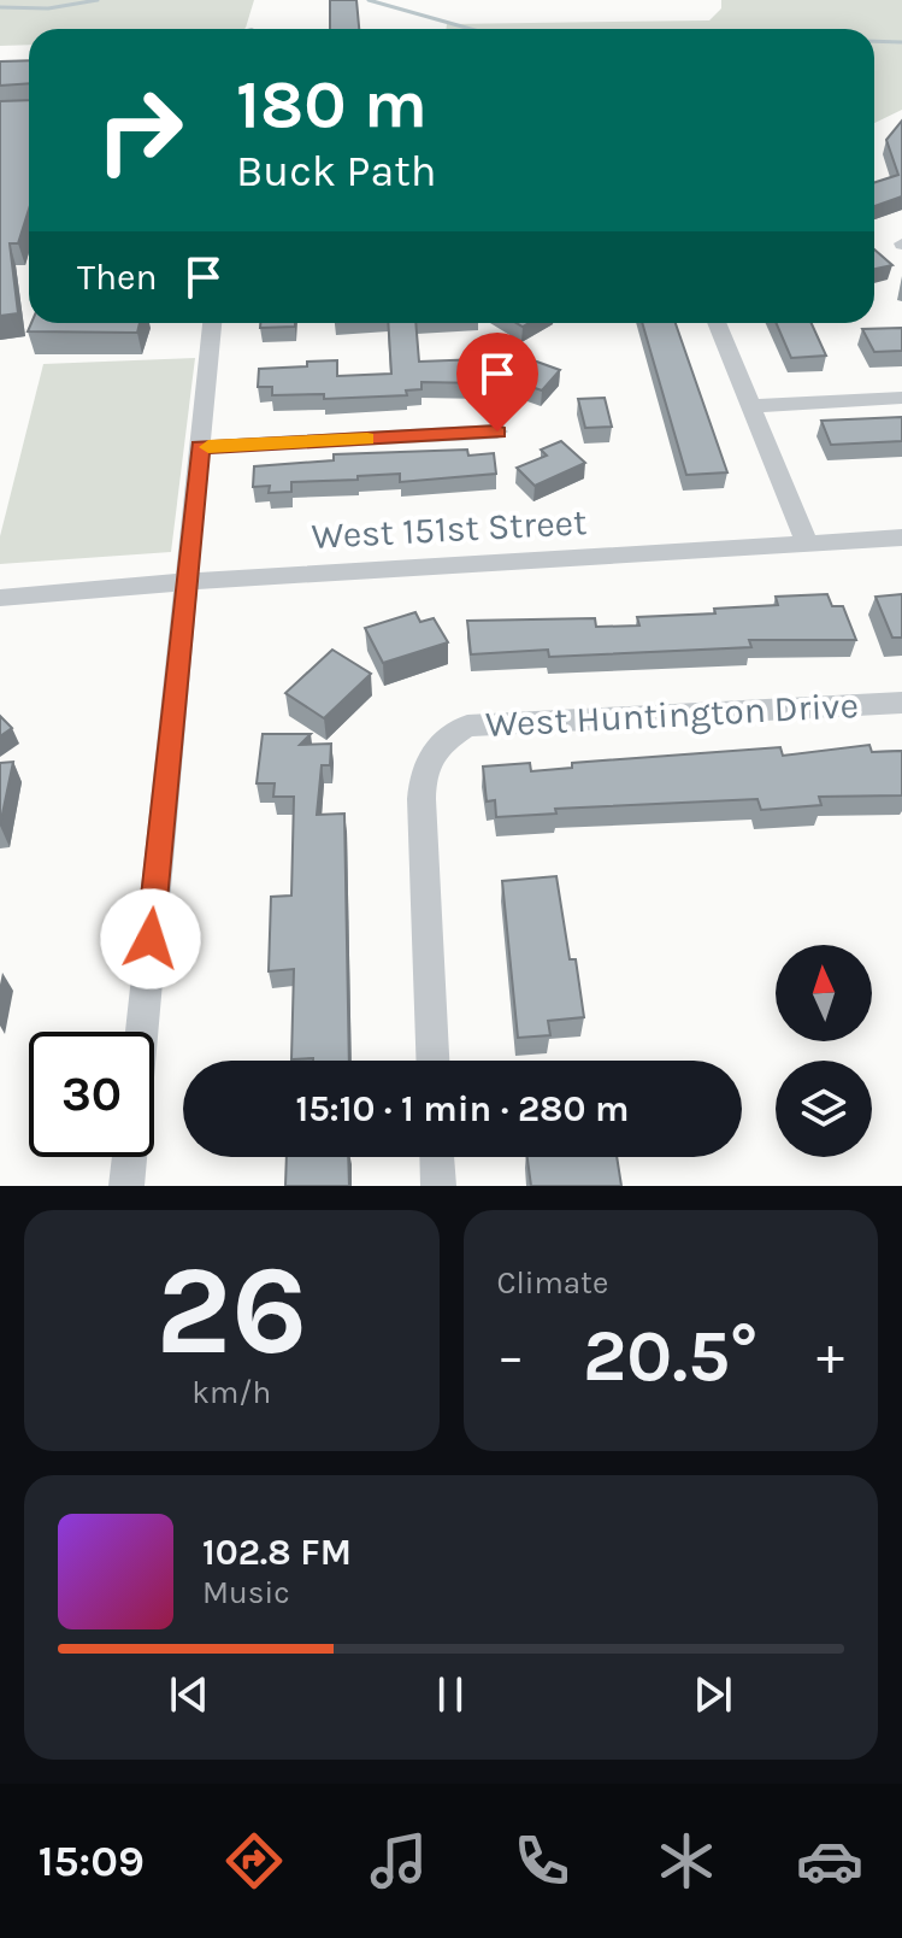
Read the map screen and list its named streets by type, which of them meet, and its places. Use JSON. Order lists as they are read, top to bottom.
{
  "streets": {
    "street": ["West 151st Street", "West Huntington Drive"]
  },
  "north": "top",
  "page": {
    "turn": ["180 m", "Buck Path"],
    "then": "Then",
    "limit": "30",
    "trip": "15:10 · 1 min · 280 m",
    "tile": [
      ["26", "km/h"],
      "Climate"
    ],
    "heat": ["−", "20.5°", "+"],
    "song": ["102.8 FM", "Music"],
    "tabs": "15:09"
  }
}
